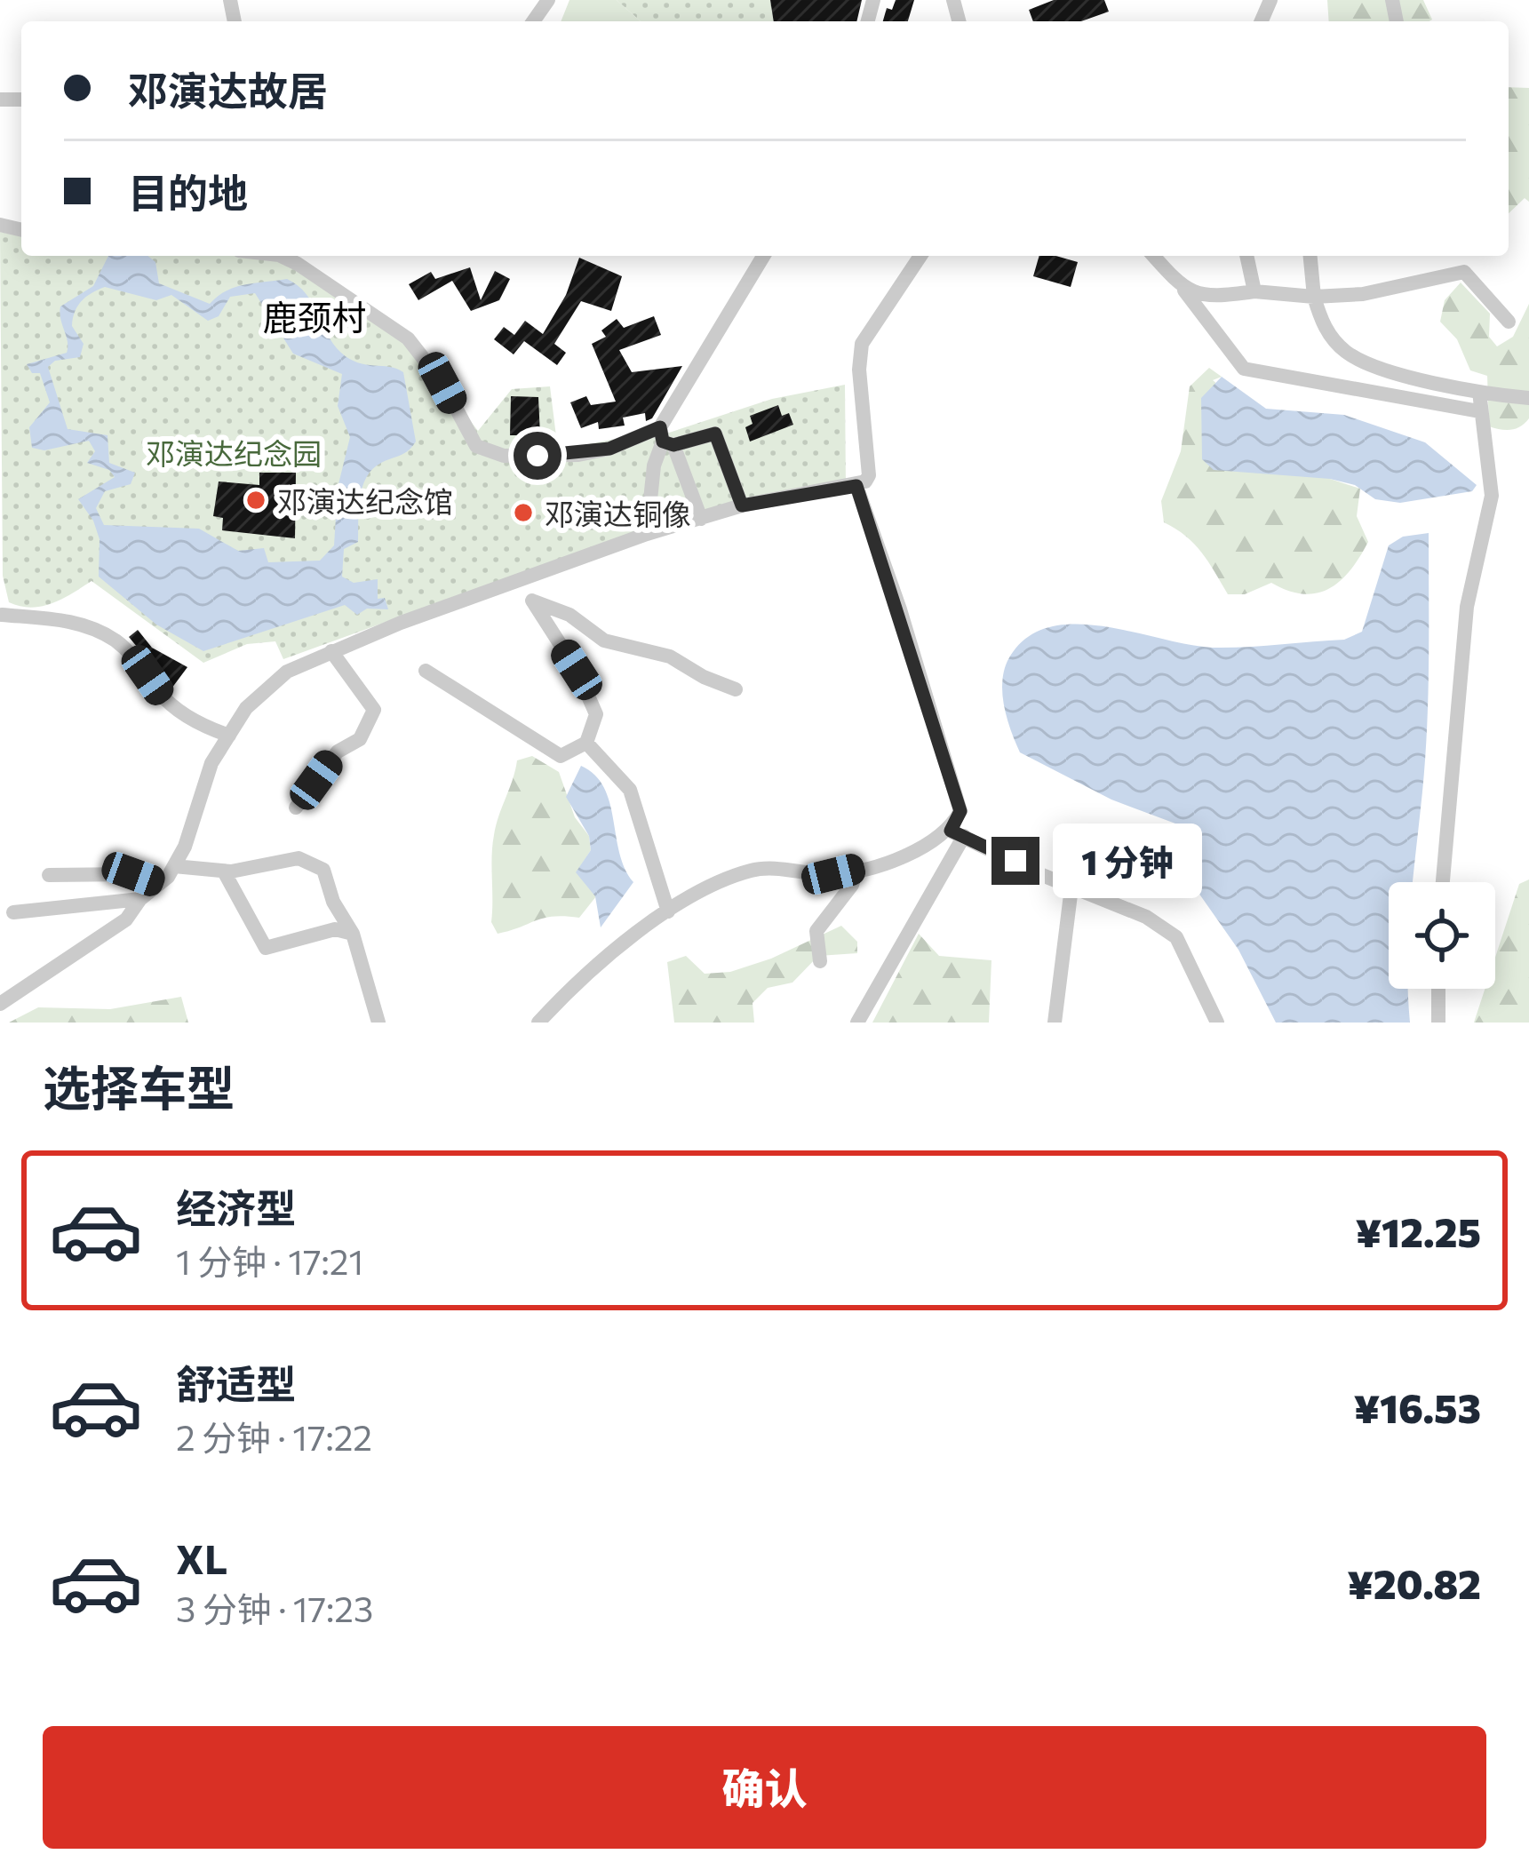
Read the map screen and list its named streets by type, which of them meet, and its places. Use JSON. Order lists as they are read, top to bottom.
{
  "districts": ["鹿颈村"],
  "parks": ["邓演达纪念园"],
  "places": ["邓演达纪念馆", "邓演达铜像"],
  "page": {
    "banner": ["邓演达故居", "目的地"],
    "bubble": "1 分钟",
    "heading": "选择车型",
    "list": [
      {
        "name": "经济型",
        "note": "1 分钟 · 17:21",
        "value": "¥12.25"
      },
      {
        "name": "舒适型",
        "note": "2 分钟 · 17:22",
        "value": "¥16.53"
      },
      {
        "name": "XL",
        "note": "3 分钟 · 17:23",
        "value": "¥20.82"
      }
    ],
    "buttons": "确认"
  }
}
